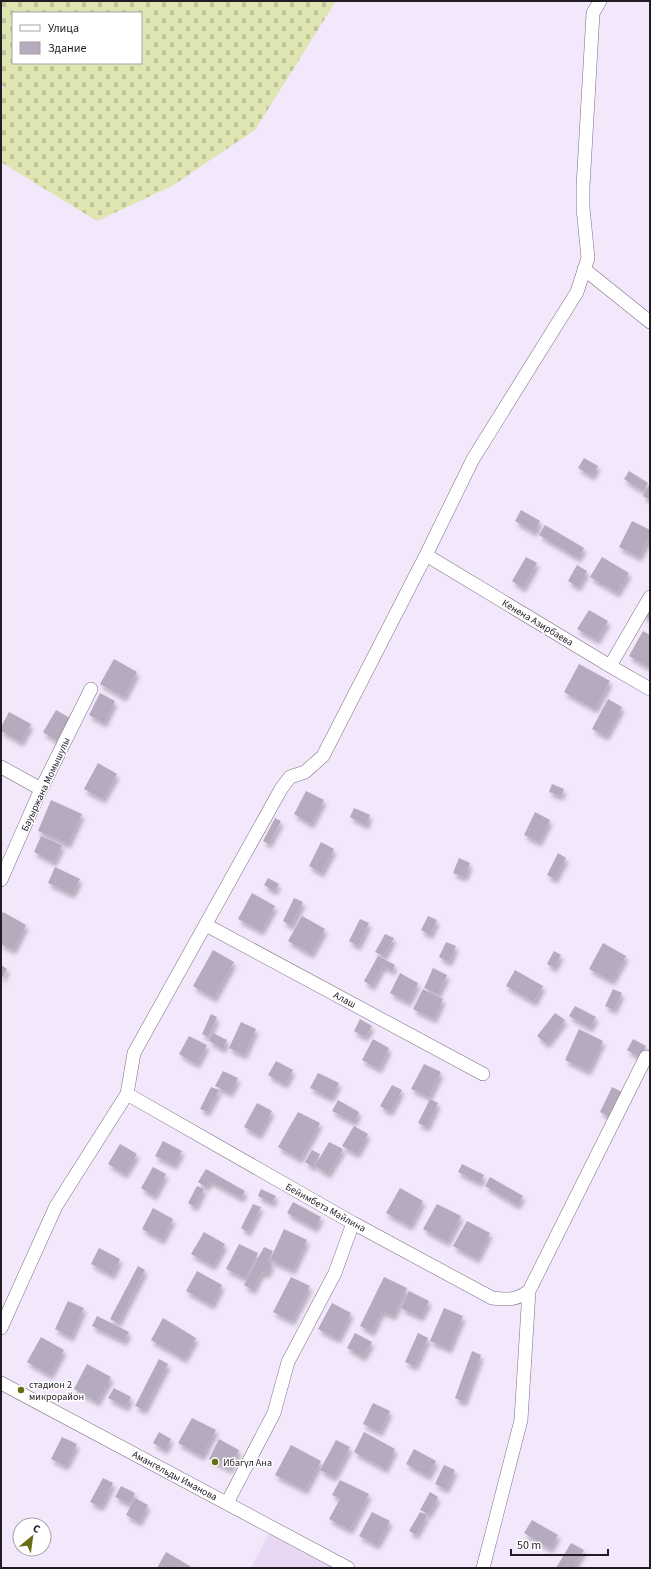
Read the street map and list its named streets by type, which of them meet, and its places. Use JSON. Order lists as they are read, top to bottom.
{
  "streets": {
    "street": [
      "Кенена Азирбаева",
      "Бауыржана Момышулы",
      "Алаш",
      "Бейимбета Майлина",
      "Амангельды Иманова"
    ]
  },
  "places": ["стадион 2 микрорайон", "Ибагүл Ана"],
  "legend": ["Улица", "Здание"],
  "scale_bar": "50 m",
  "north": "top right"
}
